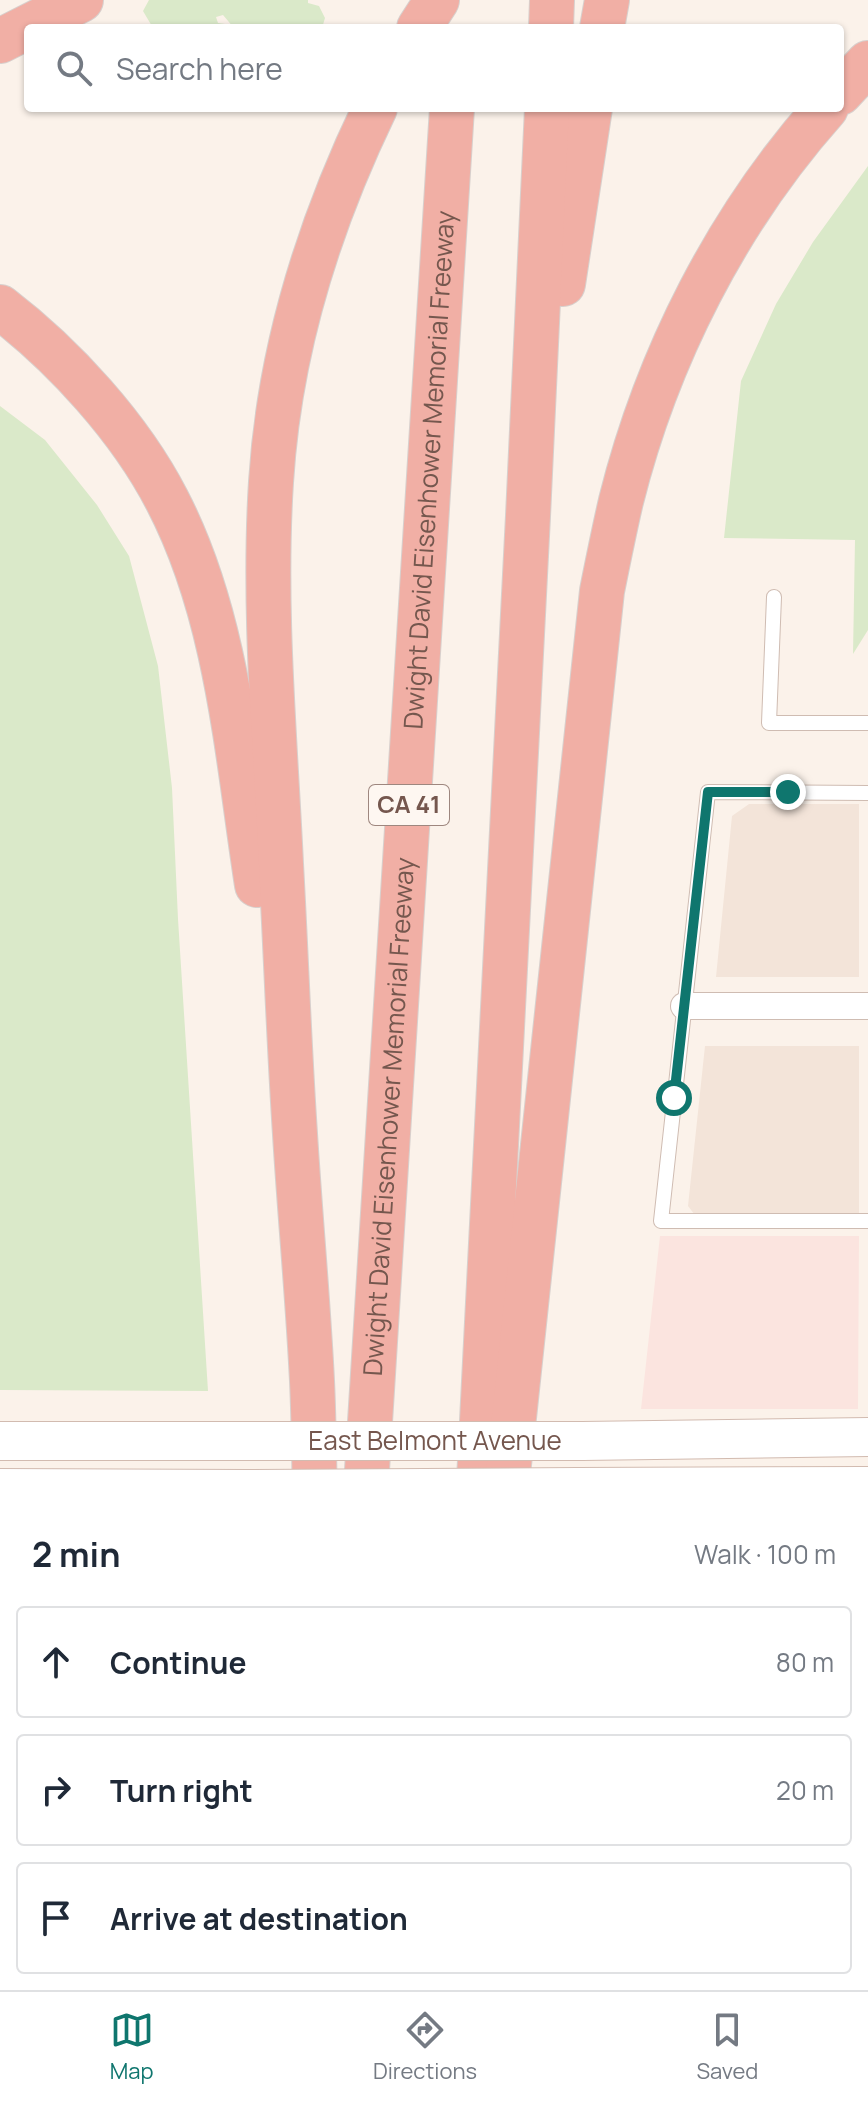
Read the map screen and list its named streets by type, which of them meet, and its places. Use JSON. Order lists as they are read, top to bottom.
{
  "streets": {
    "highway": ["Dwight David Eisenhower Memorial Freeway", "CA 41"],
    "main road": ["East Belmont Avenue"]
  },
  "page": {
    "search": "Search here",
    "heading": ["2 min", "Walk · 100 m"],
    "list": [
      ["Continue", "80 m"],
      ["Turn right", "20 m"],
      "Arrive at destination"
    ],
    "nav": ["Map", "Directions", "Saved"]
  }
}
